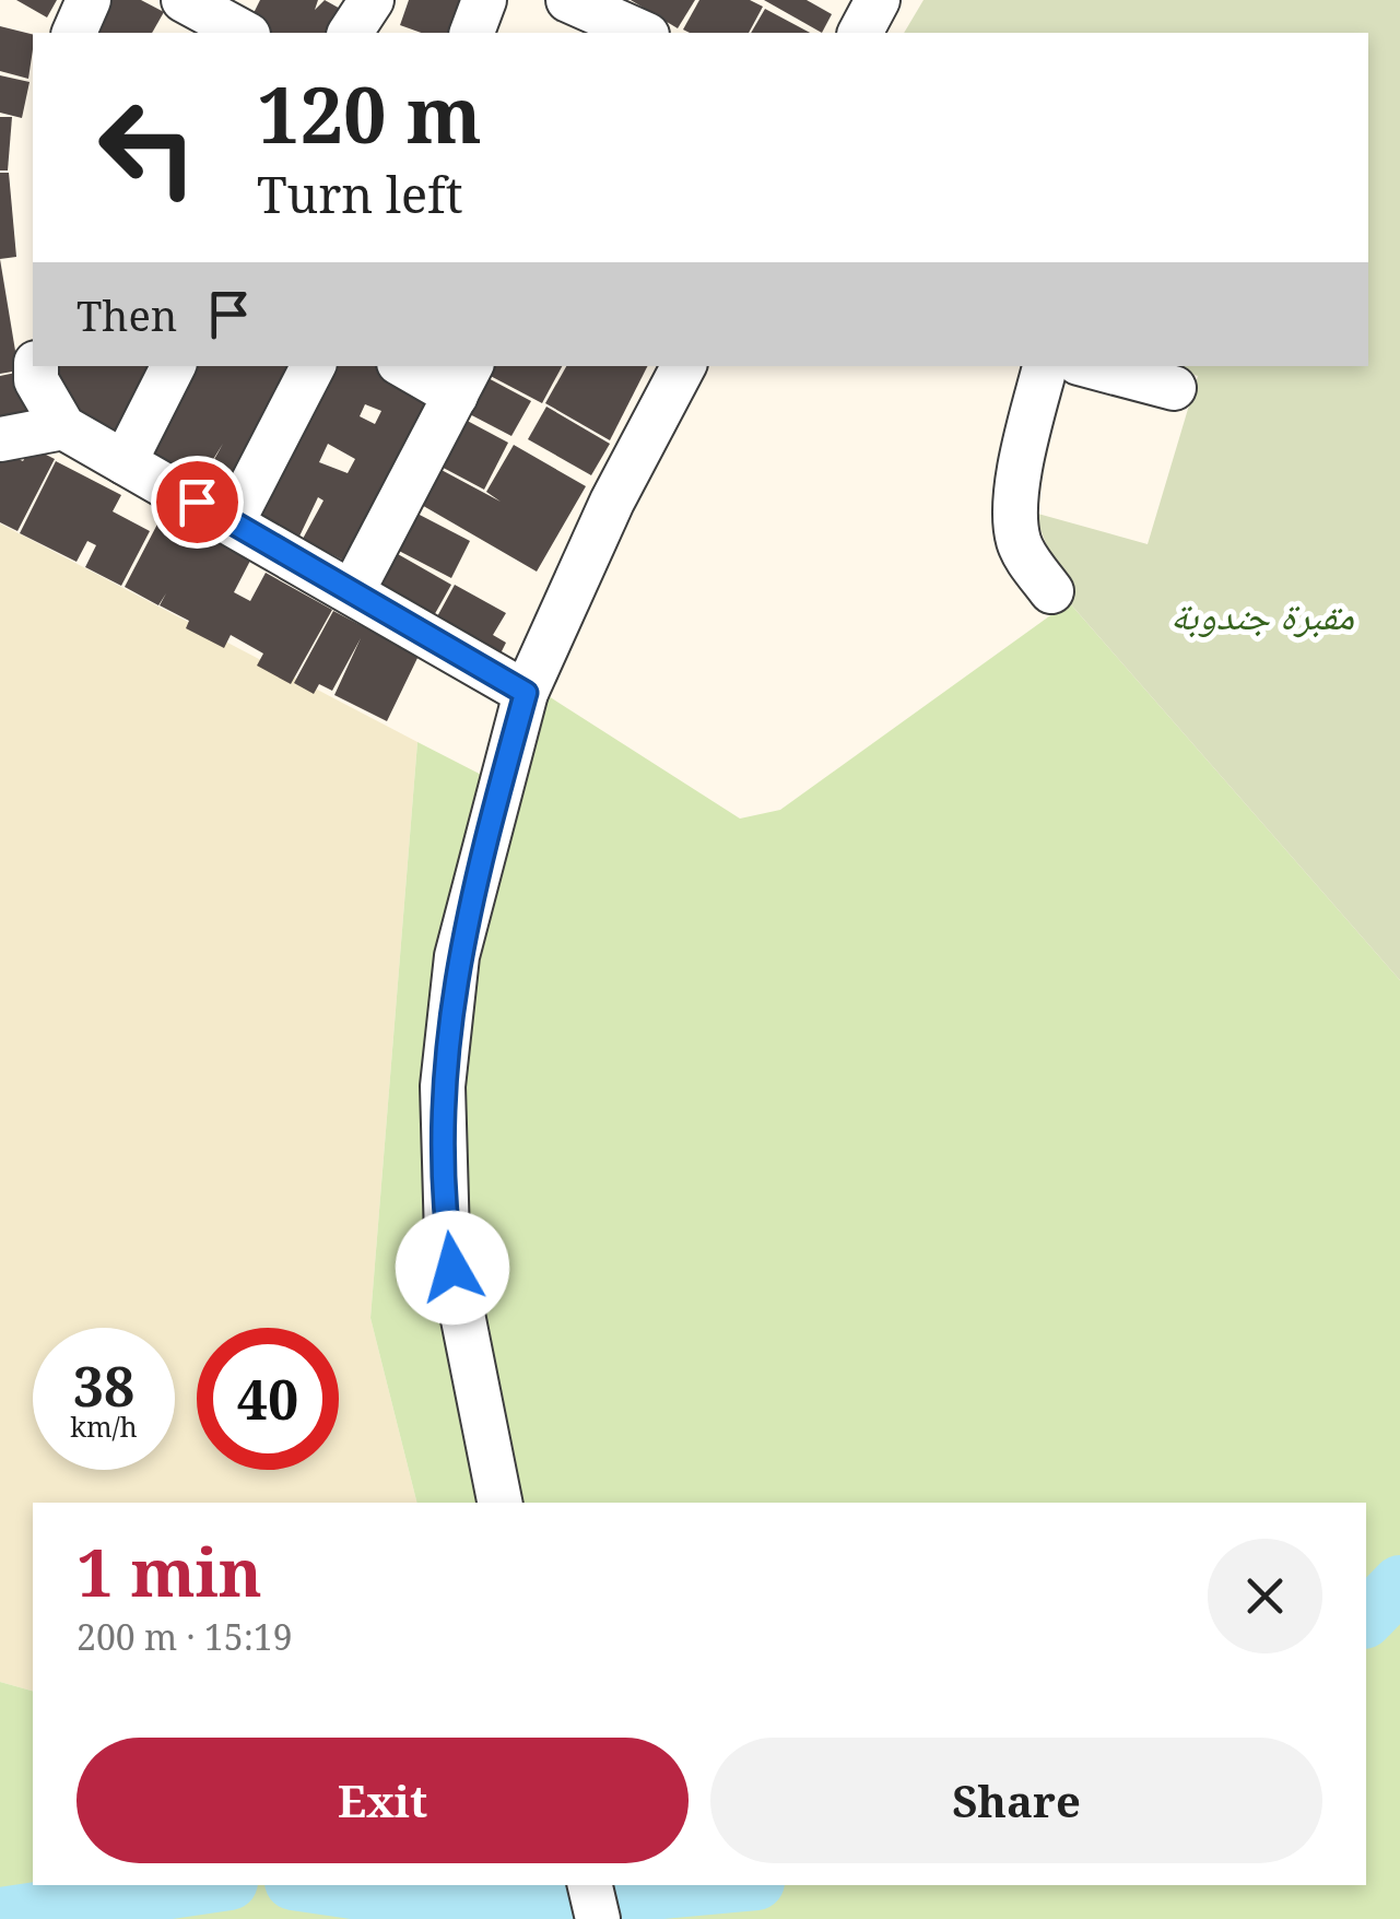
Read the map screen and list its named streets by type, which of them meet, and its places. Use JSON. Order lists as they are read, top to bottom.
{
  "parks": ["مقبرة جندوبة"],
  "page": {
    "turn": ["120 m", "Turn left"],
    "then": "Then",
    "speed": "38 km/h",
    "limit": "40",
    "heading": ["1 min", "200 m · 15:19"],
    "buttons": ["Exit", "Share"]
  }
}
